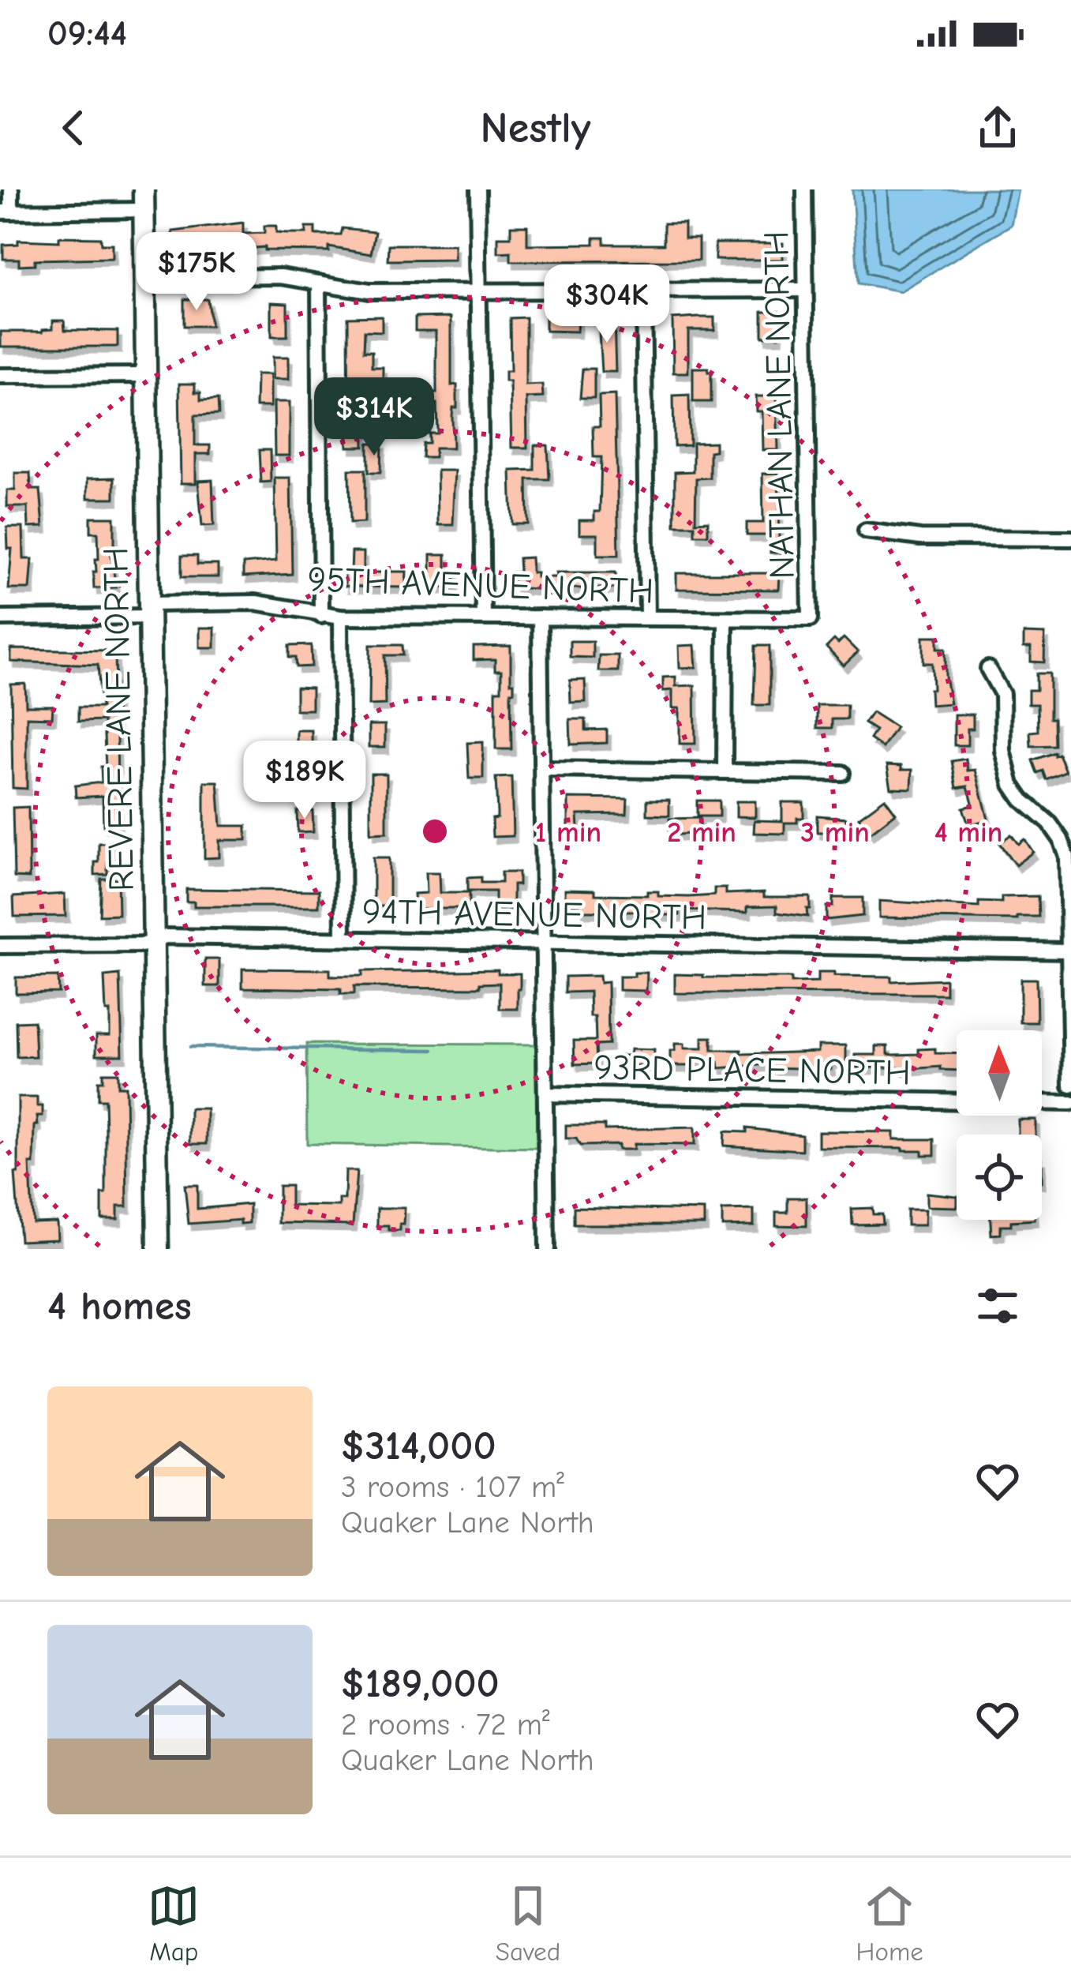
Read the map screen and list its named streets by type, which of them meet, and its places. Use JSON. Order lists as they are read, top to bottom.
{
  "streets": {
    "street": [
      "NATHAN LANE NORTH",
      "95TH AVENUE NORTH",
      "REVERE LANE NORTH",
      "94TH AVENUE NORTH",
      "93RD PLACE NORTH"
    ]
  },
  "crossings": [
    ["NATHAN LANE NORTH", "95TH AVENUE NORTH"],
    ["95TH AVENUE NORTH", "REVERE LANE NORTH"],
    ["REVERE LANE NORTH", "94TH AVENUE NORTH"]
  ],
  "north": "top",
  "page": {
    "status": "09:44",
    "header": "Nestly",
    "price": [
      "$175K",
      "$304K",
      "$314K",
      "$189K"
    ],
    "heading": "4 homes",
    "list": [
      {
        "name": "$314,000",
        "note": "3 rooms · 107 m² · Quaker Lane North"
      },
      {
        "name": "$189,000",
        "note": "2 rooms · 72 m² · Quaker Lane North"
      }
    ],
    "tabs": ["Map", "Saved", "Home"]
  },
  "rings": [
    "1 min",
    "2 min",
    "3 min",
    "4 min"
  ]
}
